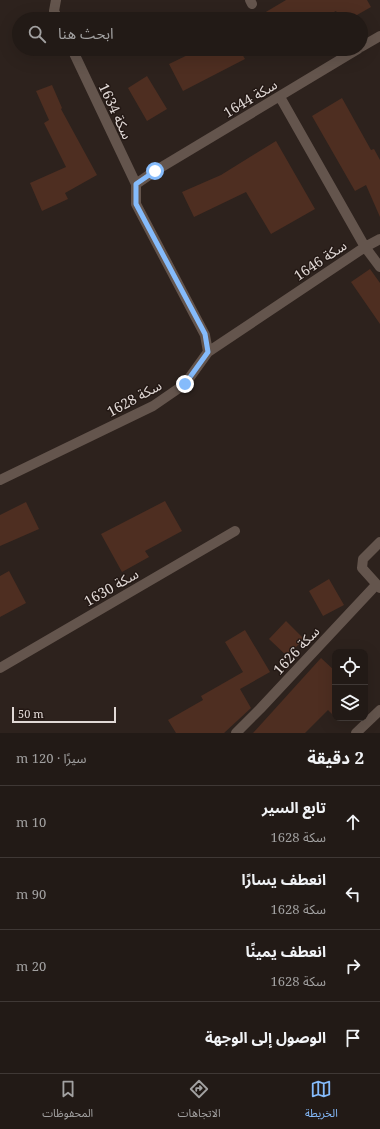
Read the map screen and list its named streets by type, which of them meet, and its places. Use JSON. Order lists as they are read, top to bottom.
{
  "streets": {
    "street": [
      "سكة 1644",
      "سكة 1634",
      "سكة 1646",
      "سكة 1628",
      "سكة 1630",
      "سكة 1626"
    ]
  },
  "crossings": [
    ["سكة 1644", "سكة 1634"],
    ["سكة 1644", "سكة 1646"],
    ["سكة 1646", "سكة 1628"]
  ],
  "scale_bar": "50 m",
  "page": {
    "search": "ابحث هنا",
    "scale": "50 m",
    "heading": ["2 دقيقة", "سيرًا · 120 m"],
    "list": [
      ["تابع السير", "سكة 1628", "10 m"],
      ["انعطف يسارًا", "سكة 1628", "90 m"],
      ["انعطف يمينًا", "سكة 1628", "20 m"],
      "الوصول إلى الوجهة"
    ],
    "nav": ["الخريطة", "الاتجاهات", "المحفوظات"]
  }
}
